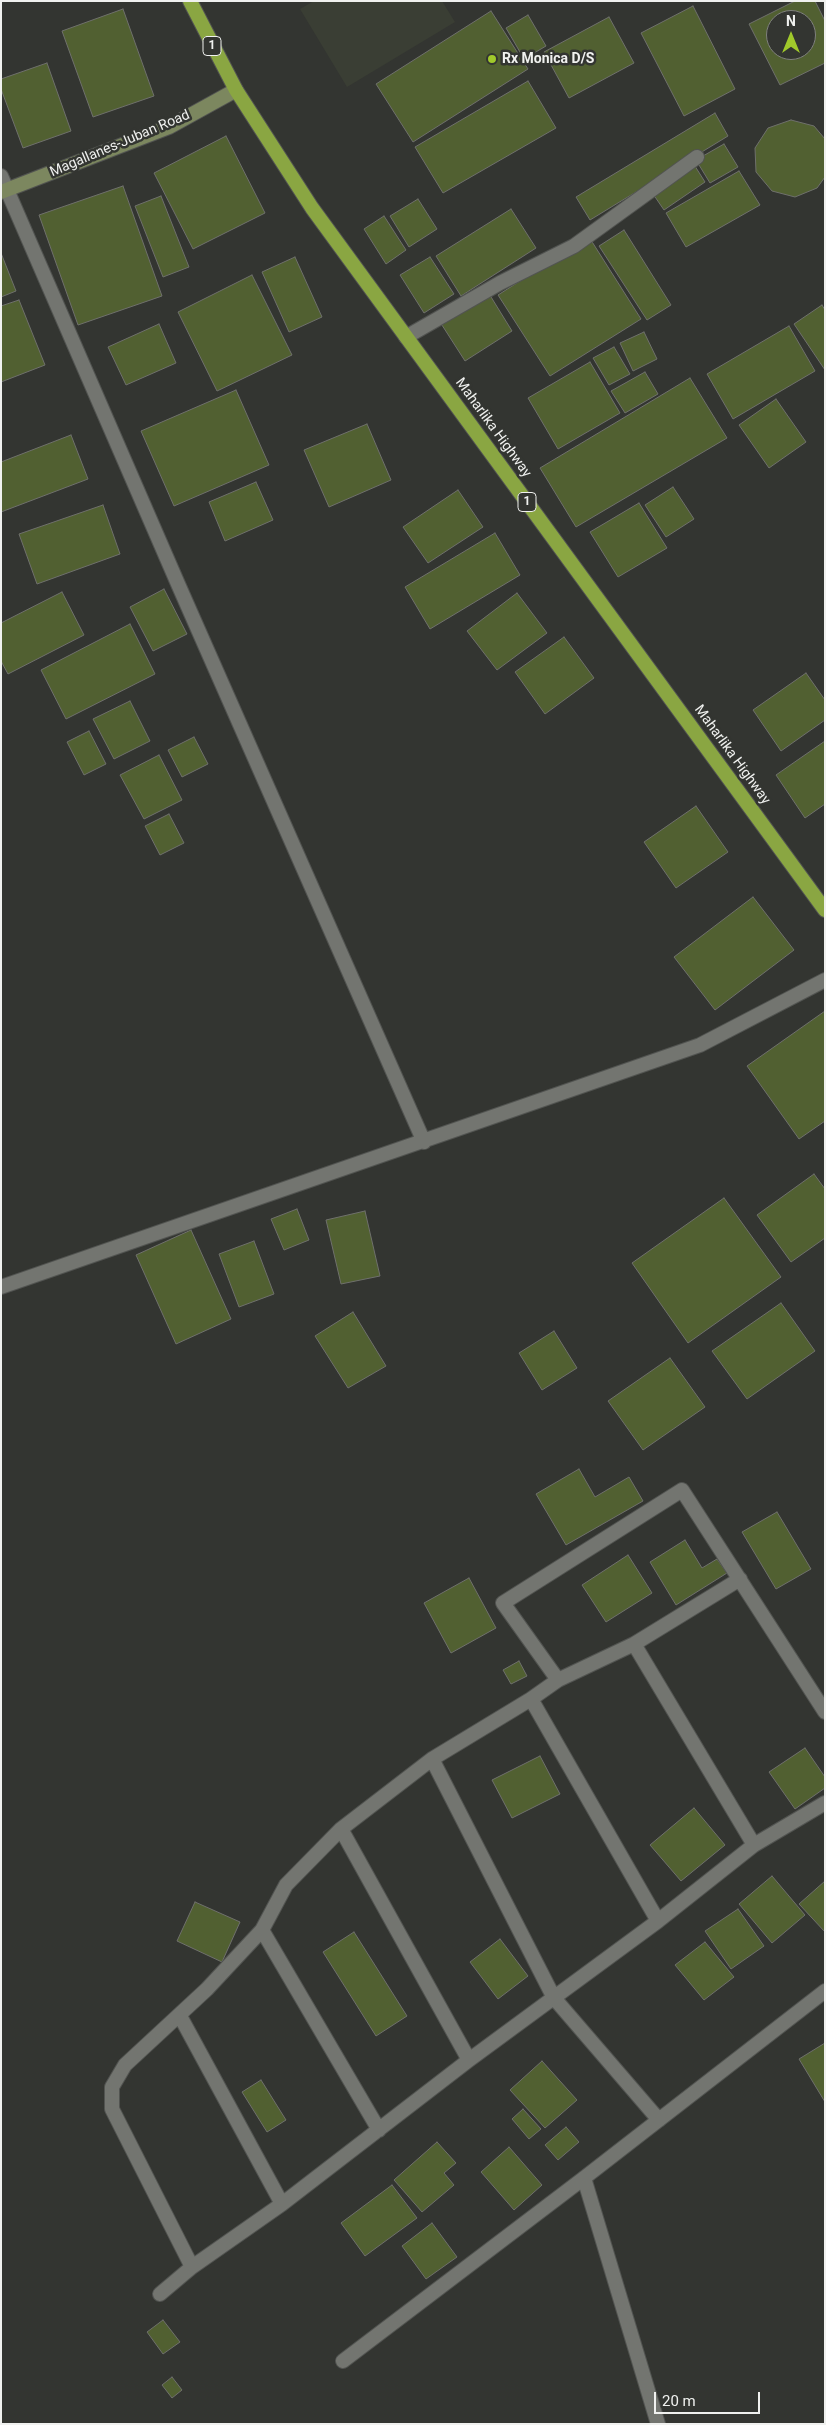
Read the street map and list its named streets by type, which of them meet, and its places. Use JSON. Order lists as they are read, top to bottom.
{
  "streets": {
    "highway": ["1", "Maharlika Highway"],
    "main road": ["Magallanes-Juban Road"]
  },
  "crossings": [
    ["Magallanes-Juban Road", "Maharlika Highway"]
  ],
  "places": ["Rx Monica D/S"],
  "scale_bar": "20 m",
  "north": "top"
}
